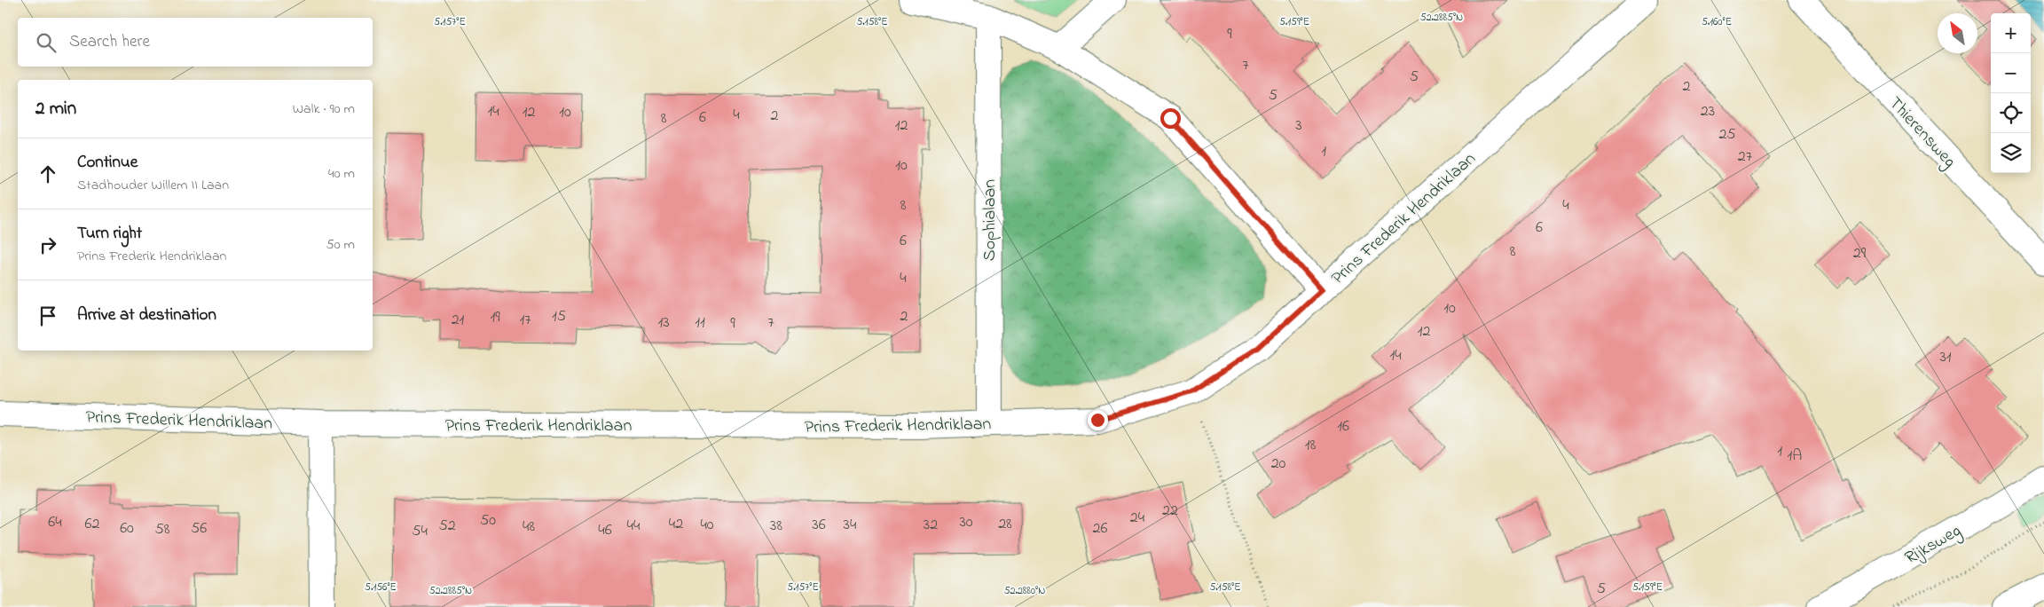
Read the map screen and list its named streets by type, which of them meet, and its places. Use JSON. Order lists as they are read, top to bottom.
{
  "streets": {
    "street": [
      "Thierensweg",
      "Prins Frederik Hendriklaan",
      "Sophialaan",
      "Rijksweg"
    ]
  },
  "crossings": [
    ["Prins Frederik Hendriklaan", "Sophialaan"]
  ],
  "house_numbers": [
    "9",
    "7",
    "5",
    "2",
    "5",
    "14",
    "23",
    "12",
    "10",
    "4",
    "2",
    "6",
    "8",
    "12",
    "3",
    "25",
    "1",
    "27",
    "10",
    "8",
    "4",
    "6",
    "6",
    "8",
    "29",
    "4",
    "10",
    "15",
    "2",
    "19",
    "21",
    "17",
    "13",
    "11",
    "7",
    "9",
    "12",
    "14",
    "31",
    "16",
    "18",
    "1",
    "1A",
    "20",
    "22",
    "24",
    "50",
    "64",
    "30",
    "62",
    "42",
    "28",
    "40",
    "36",
    "34",
    "32",
    "52",
    "44",
    "38",
    "48",
    "60",
    "56",
    "26",
    "58",
    "46",
    "54",
    "5"
  ],
  "north": "top left",
  "page": {
    "map_buttons": ["+", "−"],
    "search": "Search here",
    "heading": ["2 min", "Walk · 90 m"],
    "list": [
      ["Continue", "Stadhouder Willem II Laan", "40 m"],
      ["Turn right", "Prins Frederik Hendriklaan", "50 m"],
      "Arrive at destination"
    ]
  },
  "coordinates": [
    "52.2885°N",
    "5.157°E",
    "5.158°E",
    "5.159°E",
    "5.160°E",
    "5.156°E",
    "52.2880°N"
  ]
}
